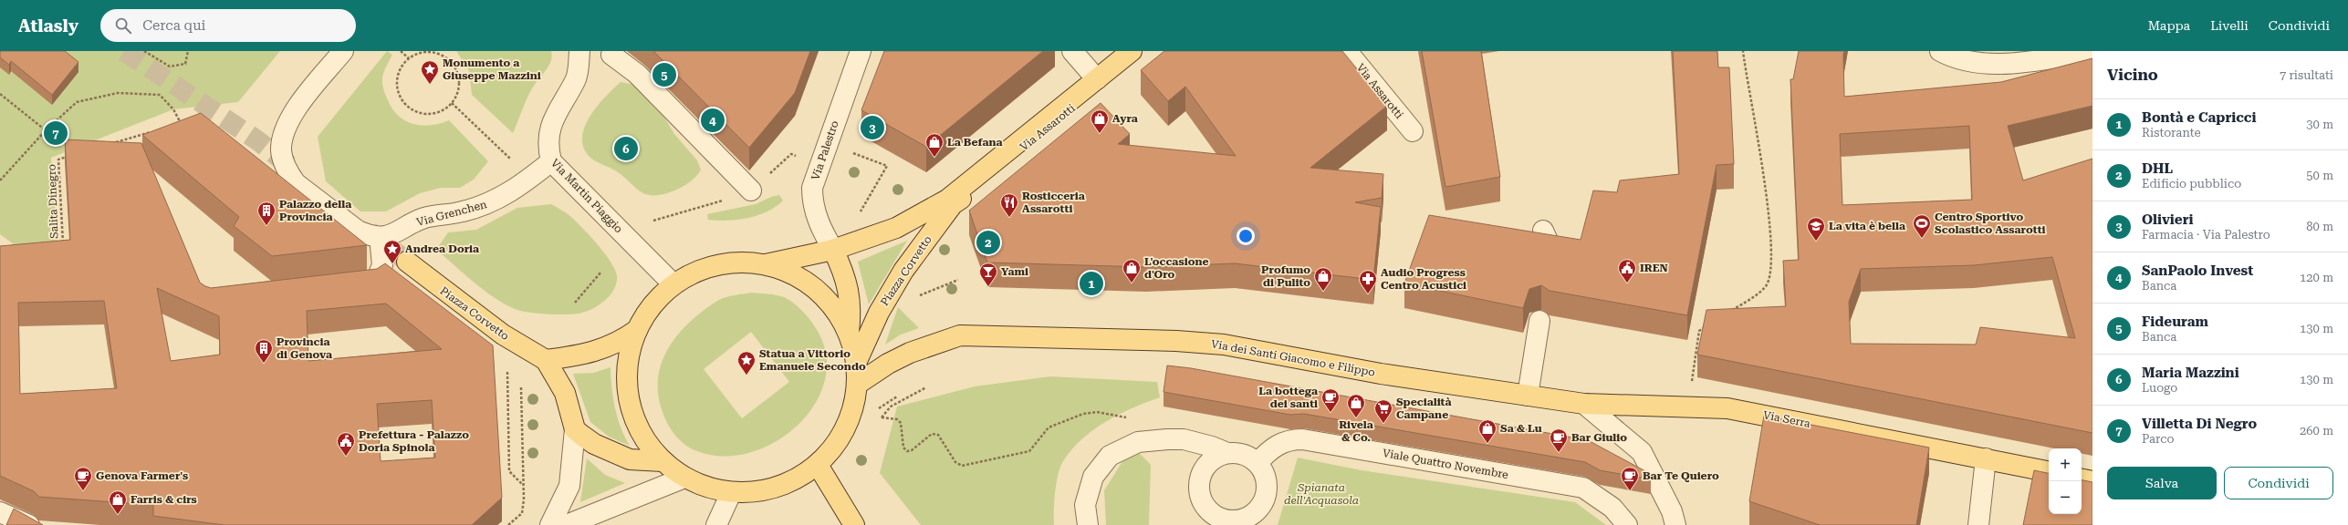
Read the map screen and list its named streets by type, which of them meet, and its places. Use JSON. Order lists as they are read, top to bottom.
{
  "streets": {
    "main road": [
      "Via Assarotti",
      "Piazza Corvetto",
      "Via dei Santi Giacomo e Filippo",
      "Via Serra"
    ],
    "street": [
      "Via Palestro",
      "Via Martin Piaggio",
      "Via Grenchen",
      "Viale Quattro Novembre"
    ],
    "path": ["Salita Dinegro"]
  },
  "crossings": [
    ["Via Assarotti", "Piazza Corvetto"],
    ["Via Palestro", "Piazza Corvetto"],
    ["Via Martin Piaggio", "Via Grenchen"],
    ["Via Martin Piaggio", "Piazza Corvetto"],
    ["Piazza Corvetto", "Via dei Santi Giacomo e Filippo"],
    ["Via dei Santi Giacomo e Filippo", "Via Serra"]
  ],
  "parks": ["Spianata dell'Acquasola"],
  "places": {
    "place": ["Monumento a Giuseppe Mazzini", "Andrea Doria", "Statua a Vittorio Emanuele Secondo"],
    "shop": [
      "Ayra",
      "La Befana",
      "L'occasione d'Oro",
      "Profumo di Pulito",
      "Rivela & Co.",
      "Sa & Lu",
      "Farris & cirs"
    ],
    "restaurant": ["Rosticceria Assarotti"],
    "building": ["Palazzo della Provincia", "Provincia di Genova"],
    "sports": ["Centro Sportivo Scolastico Assarotti"],
    "school or university": ["La vita è bella"],
    "public building": ["IREN", "Prefettura - Palazzo Doria Spinola"],
    "bar": ["Yami"],
    "pharmacy": ["Audio Progress Centro Acustici"],
    "cafe": [
      "La bottega dei santi",
      "Bar Giulio",
      "Genova Farmer's",
      "Bar Te Quiero"
    ],
    "supermarket": ["Specialità Campane"]
  },
  "page": {
    "header": "Atlasly",
    "search": "Cerca qui",
    "nav": ["Mappa", "Livelli", "Condividi"],
    "heading": ["Vicino", "7 risultati"],
    "pins": [
      "5",
      "4",
      "3",
      "7",
      "6",
      "2",
      "1"
    ],
    "list": [
      {
        "mark": "1",
        "name": "Bontà e Capricci",
        "note": "Ristorante",
        "value": "30 m"
      },
      {
        "mark": "2",
        "name": "DHL",
        "note": "Edificio pubblico",
        "value": "50 m"
      },
      {
        "mark": "3",
        "name": "Olivieri",
        "note": "Farmacia · Via Palestro",
        "value": "80 m"
      },
      {
        "mark": "4",
        "name": "SanPaolo Invest",
        "note": "Banca",
        "value": "120 m"
      },
      {
        "mark": "5",
        "name": "Fideuram",
        "note": "Banca",
        "value": "130 m"
      },
      {
        "mark": "6",
        "name": "Maria Mazzini",
        "note": "Luogo",
        "value": "130 m"
      },
      {
        "mark": "7",
        "name": "Villetta Di Negro",
        "note": "Parco",
        "value": "260 m"
      }
    ],
    "map_buttons": ["+", "−"],
    "buttons": ["Salva", "Condividi"]
  }
}
